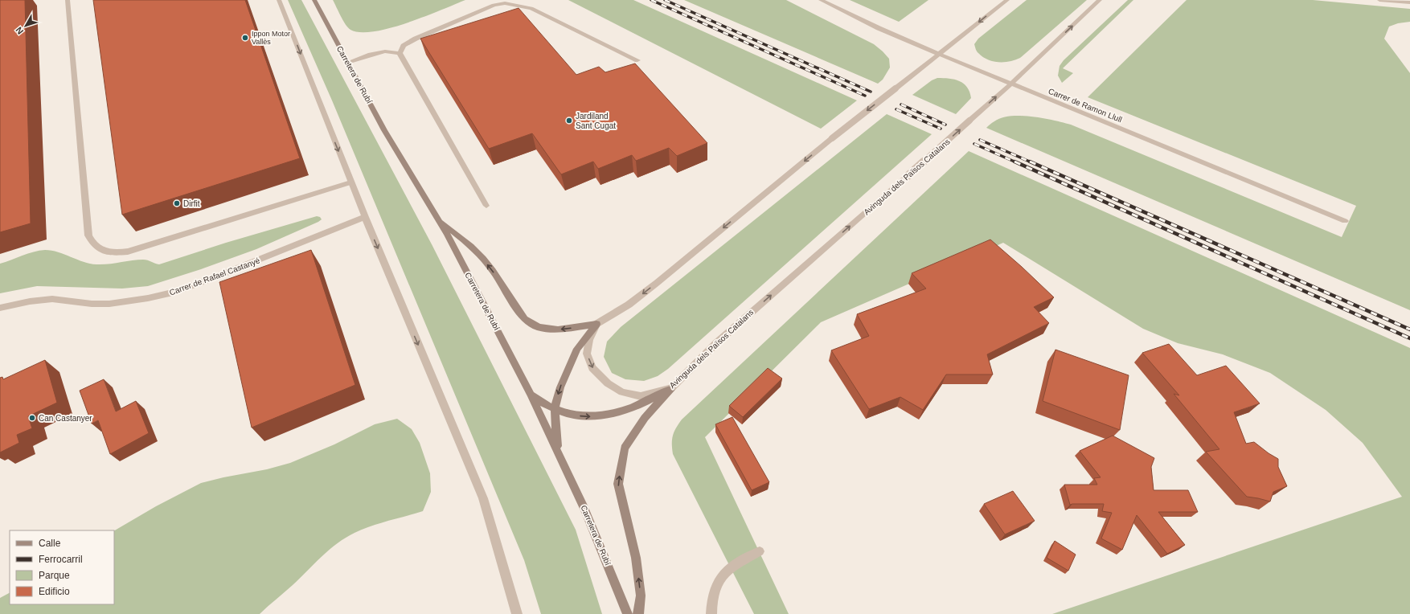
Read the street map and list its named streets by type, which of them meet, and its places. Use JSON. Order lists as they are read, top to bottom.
{
  "streets": {
    "main road": ["Carretera de Rubí"],
    "street": ["Carrer de Ramon Llull", "Avinguda dels Països Catalans", "Carrer de Rafael Castanyé"]
  },
  "crossings": [
    ["Carrer de Ramon Llull", "Avinguda dels Països Catalans"]
  ],
  "one_way": ["Avinguda dels Països Catalans"],
  "places": [
    "Ippon Motor Vallès",
    "Jardiland Sant Cugat",
    "Dirfit",
    "Can Castanyer"
  ],
  "legend": [
    "Calle",
    "Ferrocarril",
    "Parque",
    "Edificio"
  ],
  "north": "bottom left"
}
